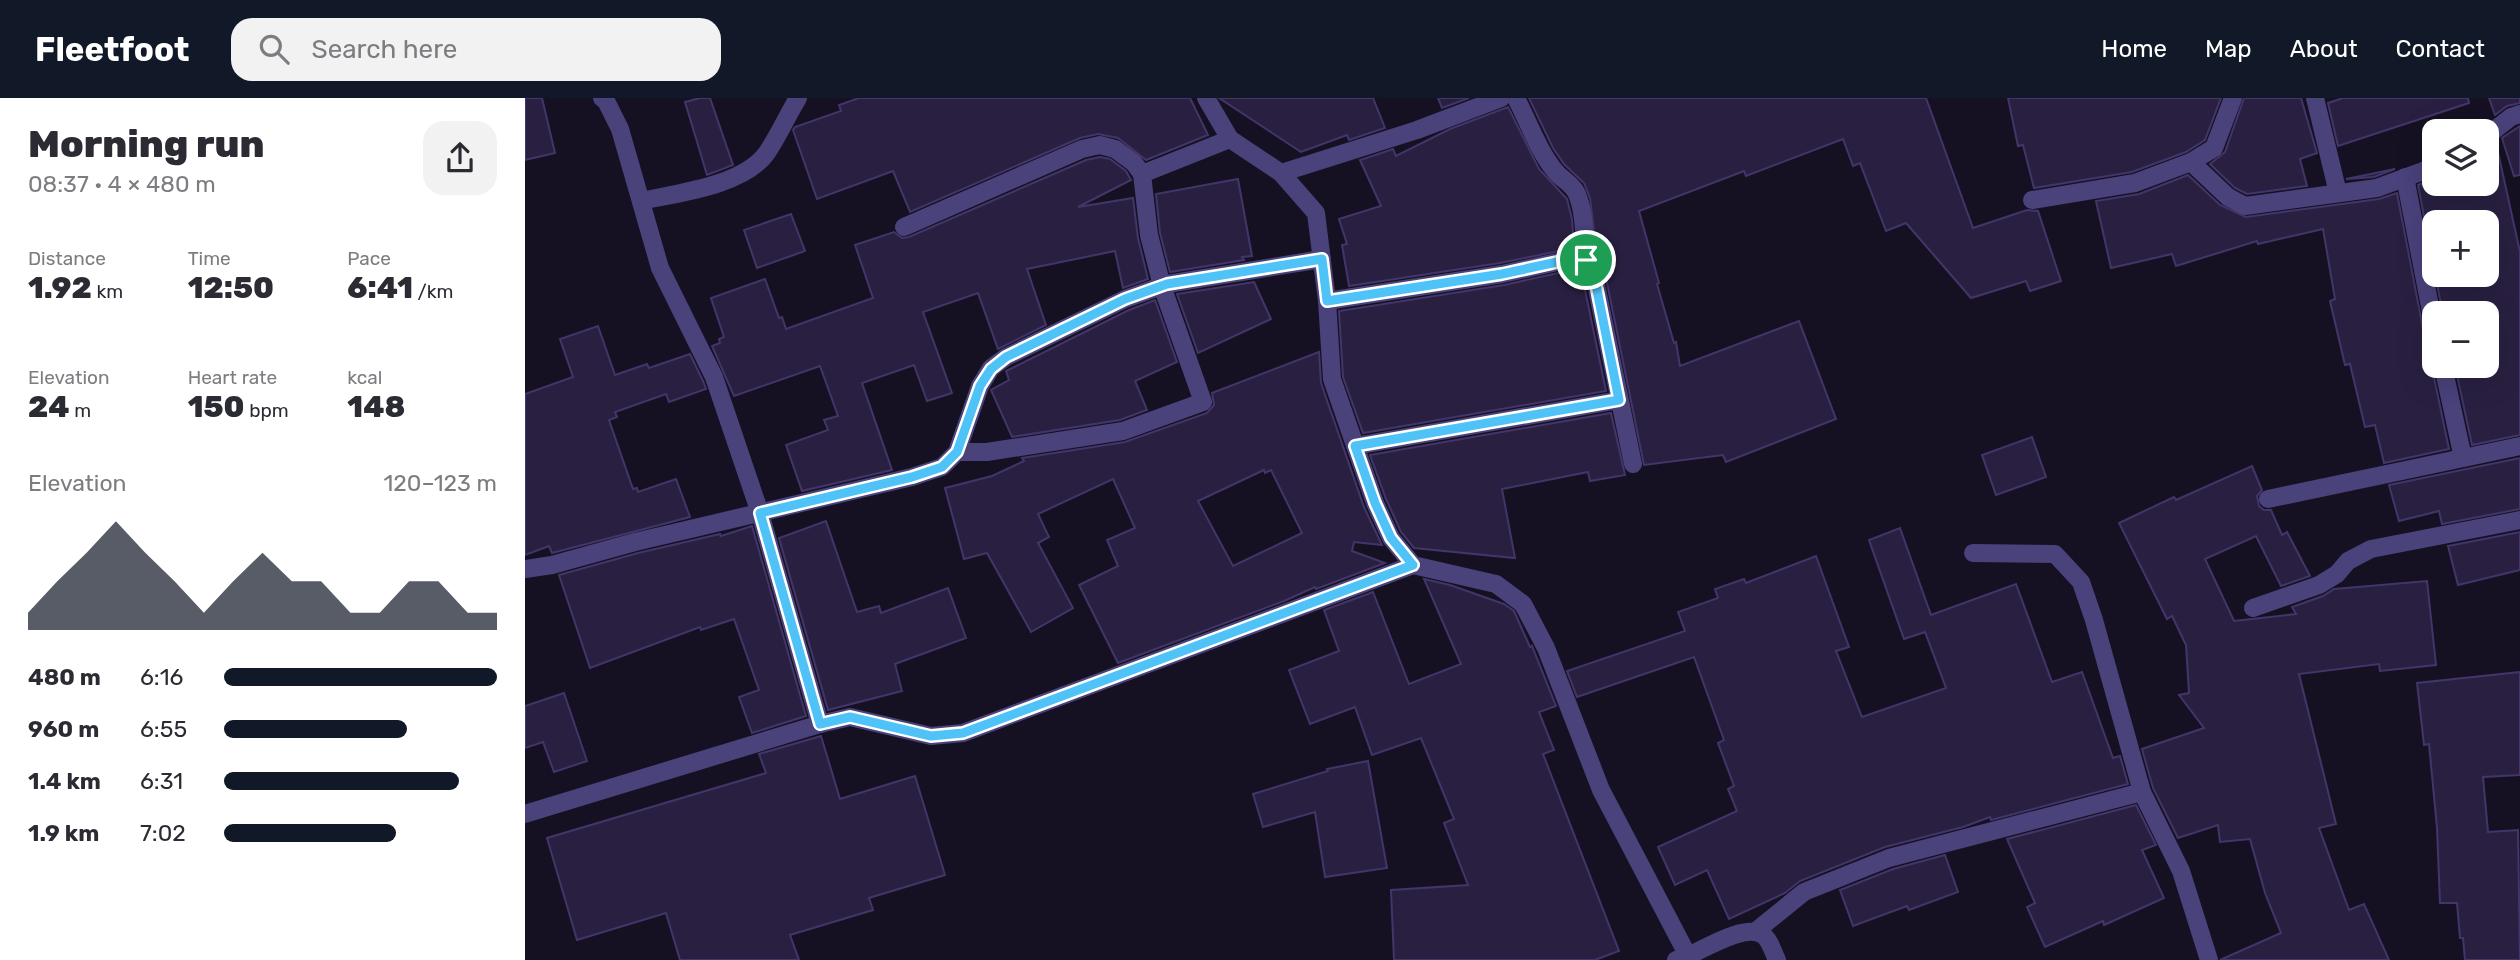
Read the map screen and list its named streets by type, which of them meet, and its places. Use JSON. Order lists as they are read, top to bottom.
{
  "page": {
    "header": "Fleetfoot",
    "search": "Search here",
    "nav": [
      "Home",
      "Map",
      "About",
      "Contact"
    ],
    "heading": ["Morning run", "08:37 · 4 × 480 m"],
    "map_buttons": ["+", "−"],
    "stats": [
      ["Distance", "1.92 km"],
      ["Time", "12:50"],
      ["Pace", "6:41 /km"],
      ["Elevation", "24 m"],
      ["Heart rate", "150 bpm"],
      ["kcal", "148"]
    ],
    "chart": ["Elevation", "120–123 m"],
    "list": [
      {
        "name": "480 m",
        "note": "6:16"
      },
      {
        "name": "960 m",
        "note": "6:55"
      },
      {
        "name": "1.4 km",
        "note": "6:31"
      },
      {
        "name": "1.9 km",
        "note": "7:02"
      }
    ]
  }
}
